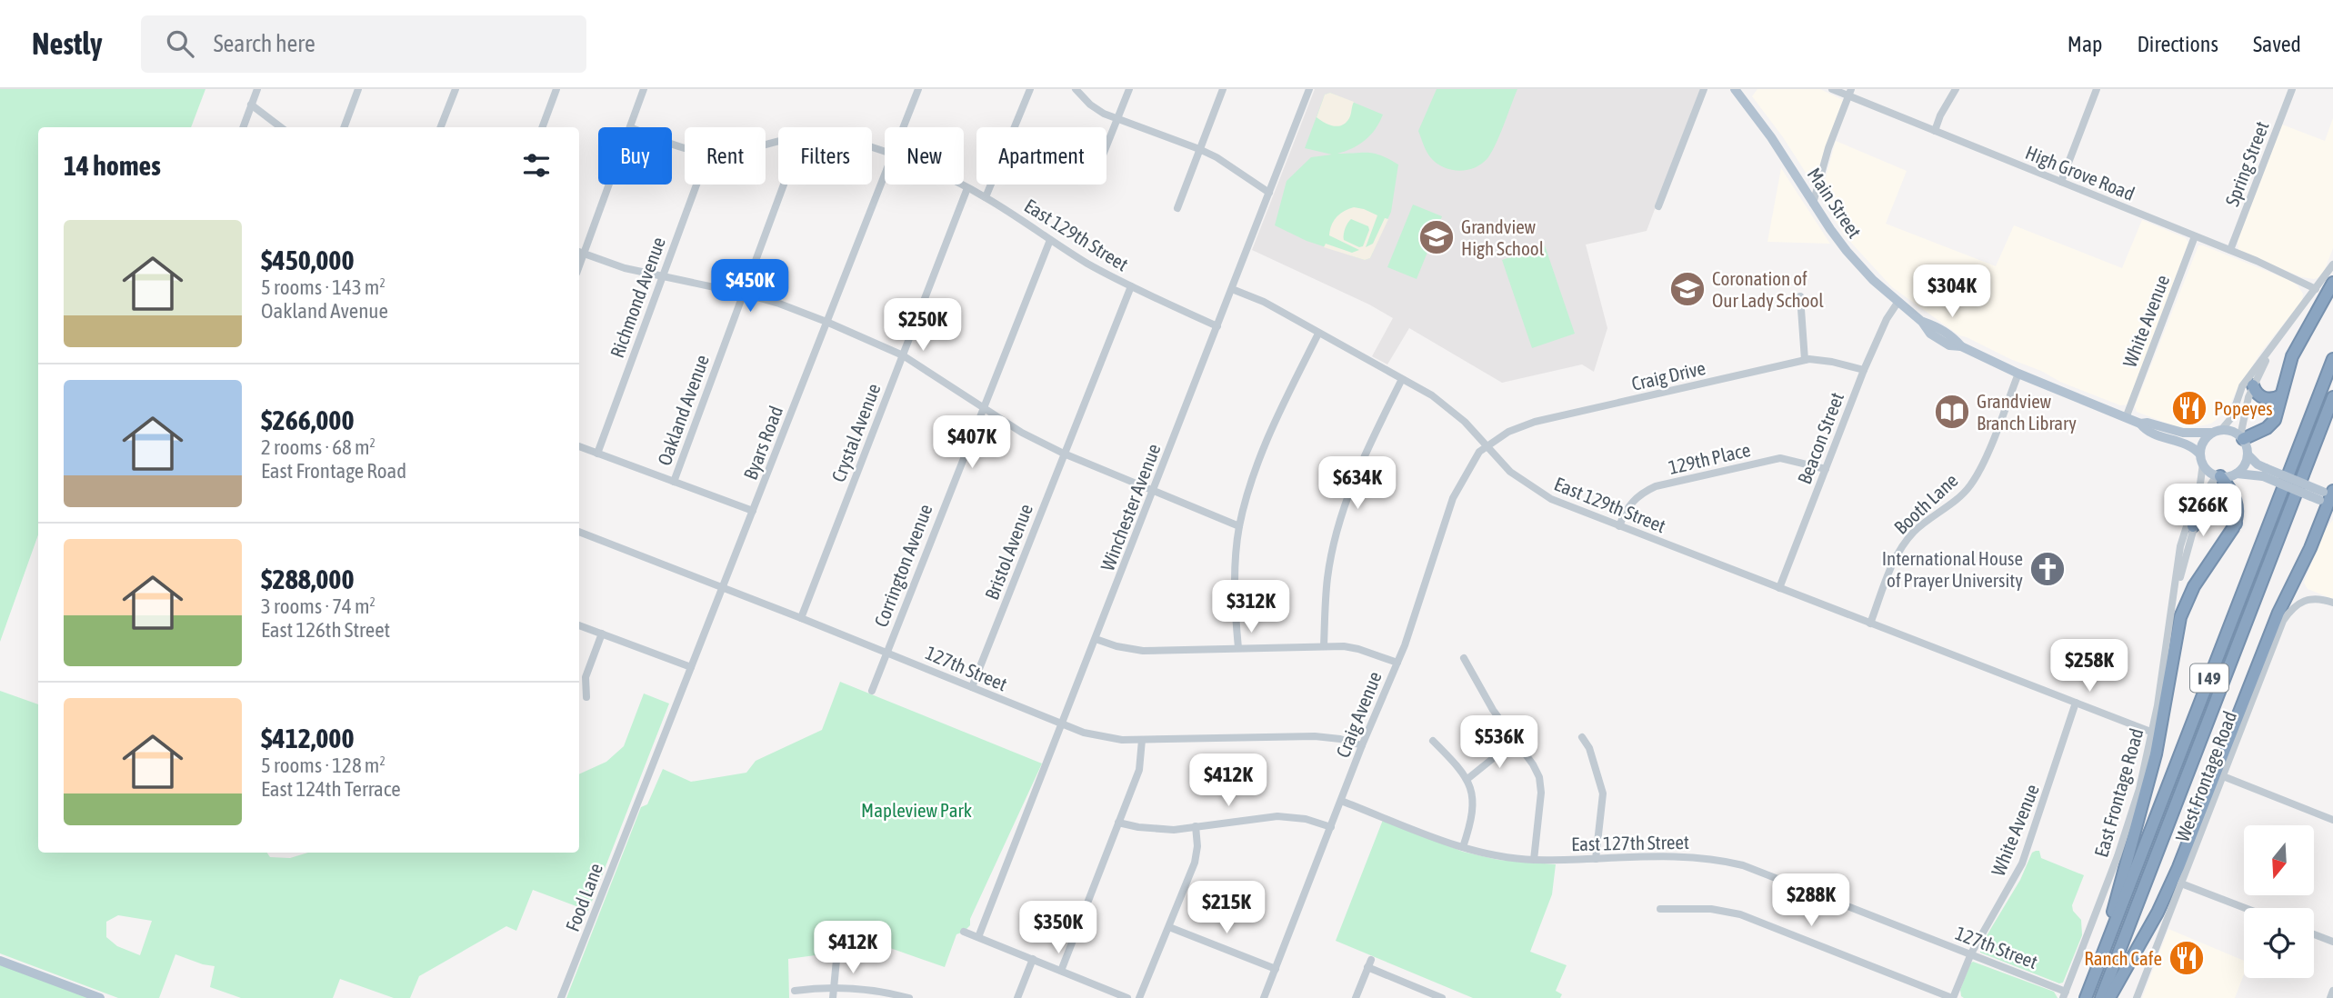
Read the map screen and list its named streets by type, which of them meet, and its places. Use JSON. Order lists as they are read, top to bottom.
{
  "streets": {
    "highway": ["I 49"],
    "main road": ["Main Street"],
    "street": [
      "Spring Street",
      "High Grove Road",
      "East 129th Street",
      "Richmond Avenue",
      "White Avenue",
      "Craig Drive",
      "Oakland Avenue",
      "Crystal Avenue",
      "Beacon Street",
      "Byars Road",
      "129th Place",
      "Booth Lane",
      "Winchester Avenue",
      "Bristol Avenue",
      "Corrington Avenue",
      "127th Street",
      "Craig Avenue",
      "West Frontage Road",
      "East Frontage Road",
      "East 127th Street",
      "Food Lane"
    ]
  },
  "crossings": [
    ["Spring Street", "High Grove Road"],
    ["High Grove Road", "White Avenue"],
    ["Main Street", "White Avenue"],
    ["Main Street", "Beacon Street"],
    ["Main Street", "Booth Lane"],
    ["Main Street", "East Frontage Road"],
    ["East 129th Street", "White Avenue"],
    ["East 129th Street", "Craig Drive"],
    ["East 129th Street", "Crystal Avenue"],
    ["East 129th Street", "Beacon Street"],
    ["East 129th Street", "129th Place"],
    ["East 129th Street", "Booth Lane"],
    ["East 129th Street", "Winchester Avenue"],
    ["East 129th Street", "Bristol Avenue"],
    ["East 129th Street", "Corrington Avenue"],
    ["East 129th Street", "Craig Avenue"],
    ["East 129th Street", "East Frontage Road"],
    ["White Avenue", "127th Street"],
    ["Craig Drive", "Beacon Street"],
    ["Craig Drive", "Craig Avenue"],
    ["Crystal Avenue", "127th Street"],
    ["Beacon Street", "129th Place"],
    ["Byars Road", "127th Street"],
    ["Byars Road", "Food Lane"],
    ["Winchester Avenue", "127th Street"],
    ["Bristol Avenue", "127th Street"],
    ["Corrington Avenue", "127th Street"],
    ["127th Street", "Craig Avenue"],
    ["127th Street", "East Frontage Road"],
    ["127th Street", "East 127th Street"],
    ["Craig Avenue", "East 127th Street"]
  ],
  "parks": ["Mapleview Park"],
  "places": {
    "school or university": ["Grandview High School", "Coronation of Our Lady School"],
    "restaurant": ["Popeyes", "Ranch Cafe"],
    "library": ["Grandview Branch Library"],
    "church": ["International House of Prayer University"]
  },
  "north": "bottom",
  "page": {
    "header": "Nestly",
    "search": "Search here",
    "nav": ["Map", "Directions", "Saved"],
    "chip": [
      "Buy",
      "Rent",
      "Filters",
      "New",
      "Apartment"
    ],
    "heading": "14 homes",
    "list": [
      {
        "name": "$450,000",
        "note": "5 rooms · 143 m² · Oakland Avenue"
      },
      {
        "name": "$266,000",
        "note": "2 rooms · 68 m² · East Frontage Road"
      },
      {
        "name": "$288,000",
        "note": "3 rooms · 74 m² · East 126th Street"
      },
      {
        "name": "$412,000",
        "note": "5 rooms · 128 m² · East 124th Terrace"
      }
    ],
    "price": [
      "$450K",
      "$304K",
      "$250K",
      "$407K",
      "$634K",
      "$266K",
      "$312K",
      "$258K",
      "$536K",
      "$412K",
      "$288K",
      "$215K",
      "$350K",
      "$412K"
    ]
  }
}
